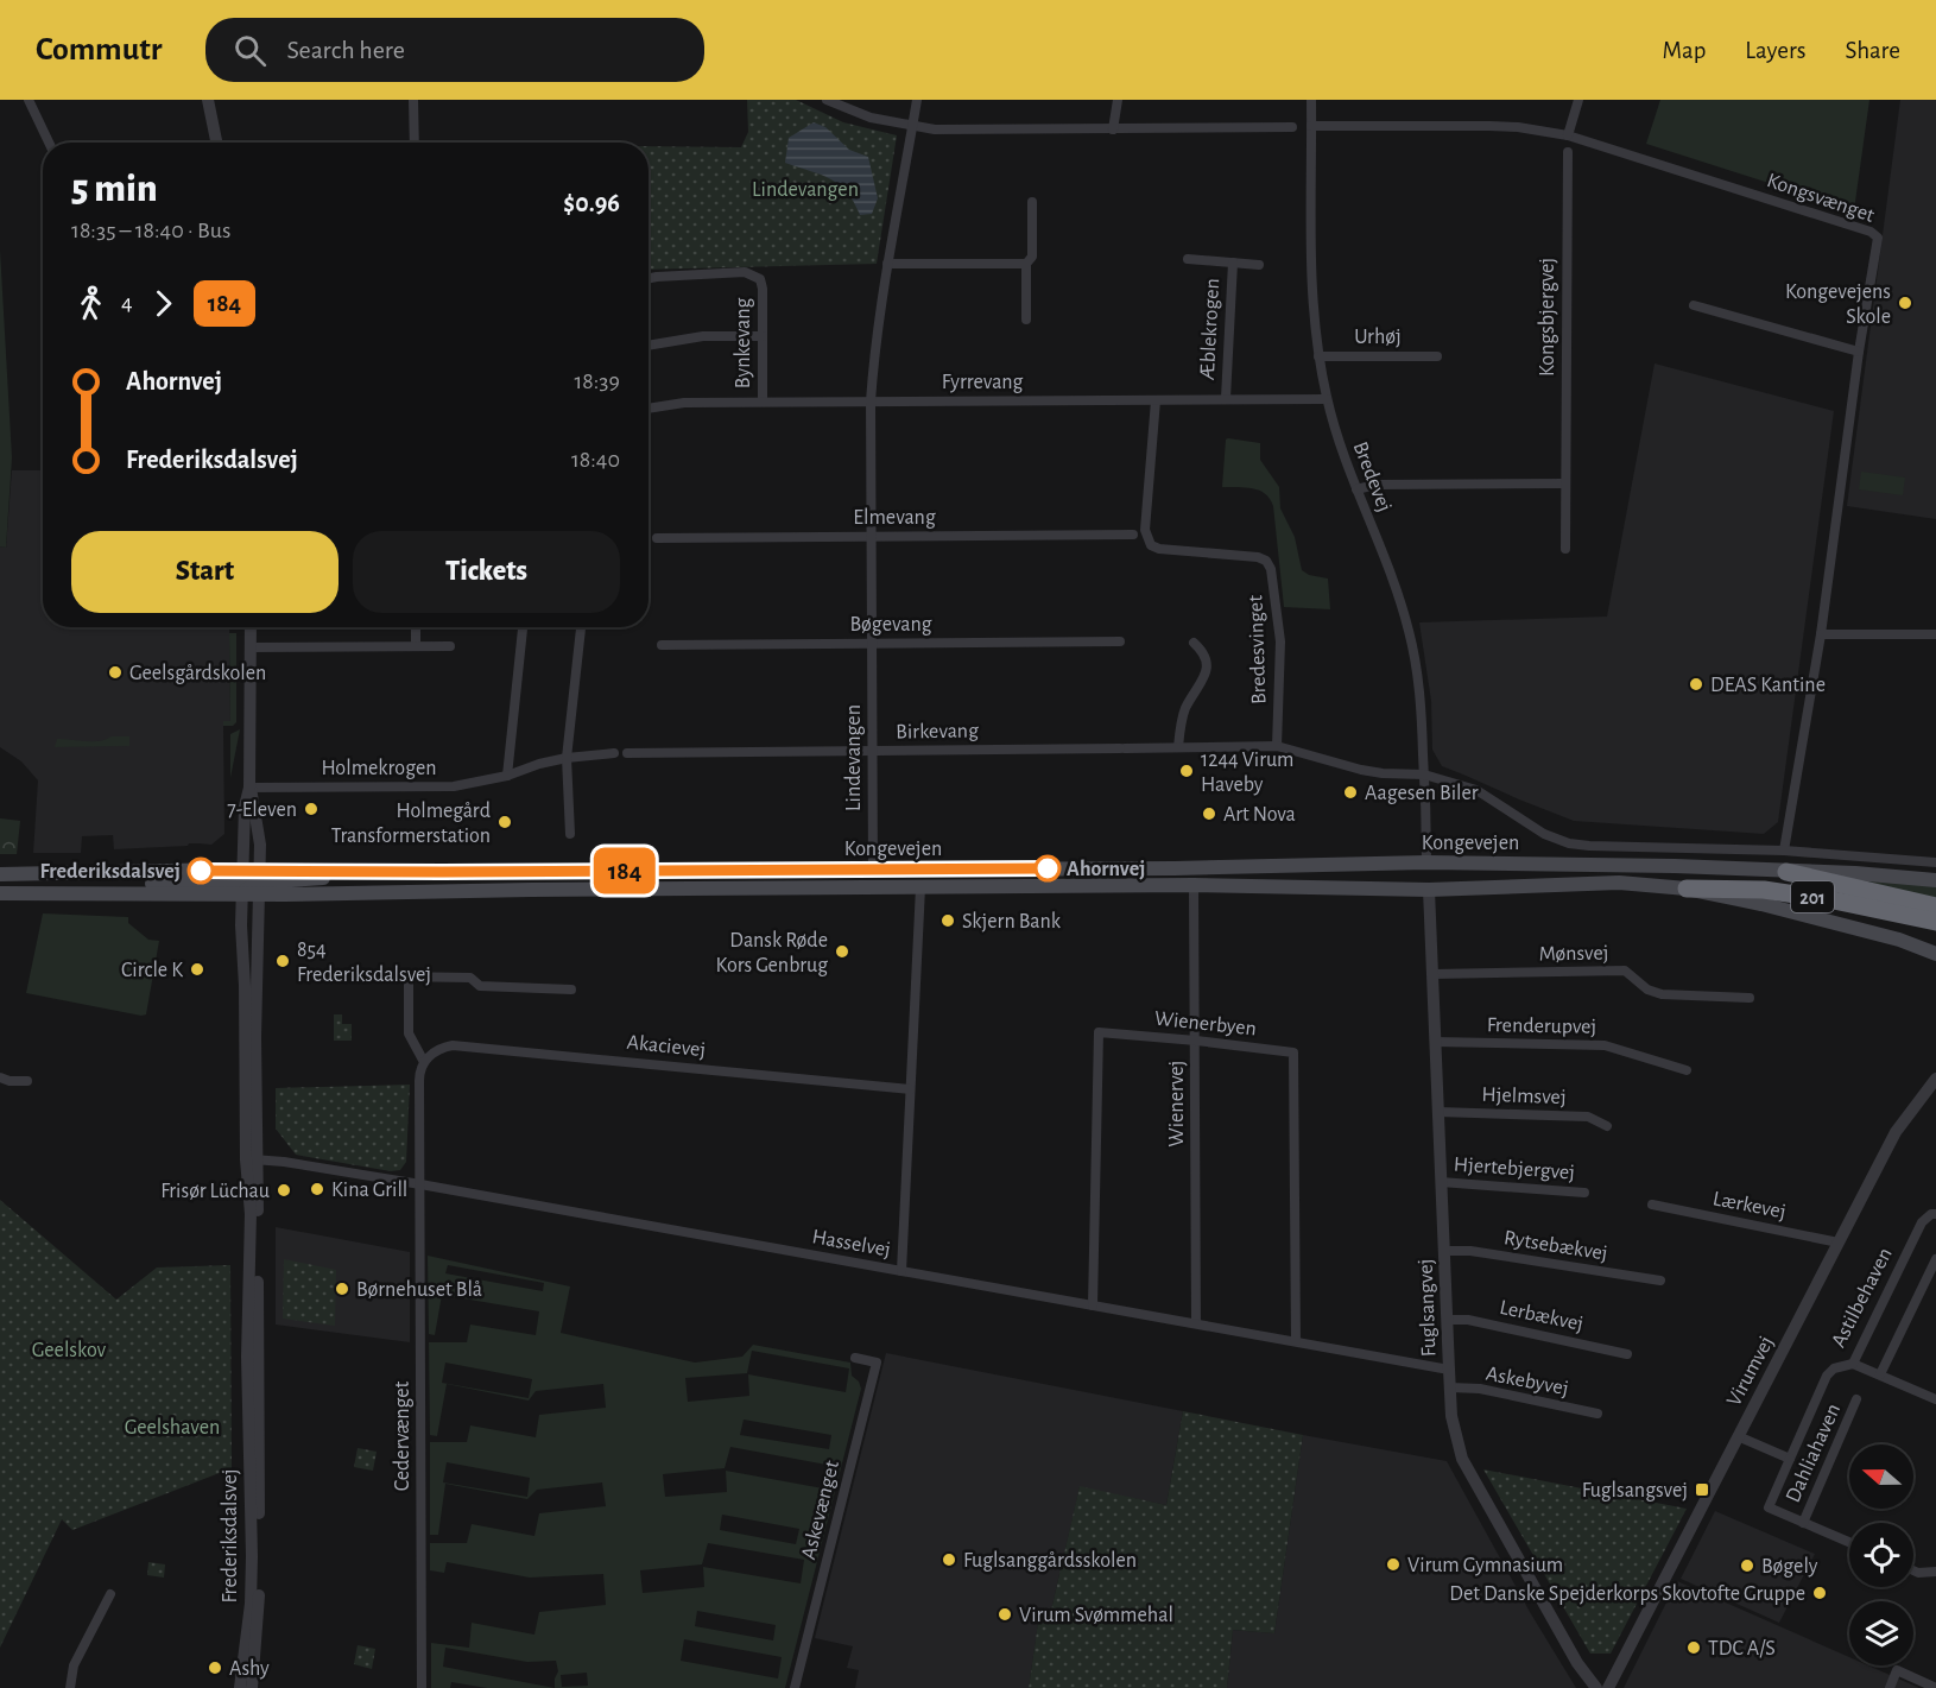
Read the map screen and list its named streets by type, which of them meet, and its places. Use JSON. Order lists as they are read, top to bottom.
{
  "streets": {
    "highway": ["201"],
    "main road": ["Kongevejen"],
    "street": [
      "Kongsvænget",
      "Kongsbjergvej",
      "Æblekrogen",
      "Urhøj",
      "Bynkevang",
      "Fyrrevang",
      "Bredevej",
      "Elmevang",
      "Bøgevang",
      "Bredesvinget",
      "Birkevang",
      "Lindevangen",
      "Holmekrogen",
      "Mønsvej",
      "Wienerbyen",
      "Frenderupvej",
      "Akacievej",
      "Hjelmsvej",
      "Wienervej",
      "Hjertebjergvej",
      "Lærkevej",
      "Hasselvej",
      "Rytsebækvej",
      "Astilbehaven",
      "Fuglsangvej",
      "Lerbækvej",
      "Virumvej",
      "Askebyvej",
      "Cedervænget",
      "Dahliahaven",
      "Askevænget",
      "Frederiksdalsvej"
    ]
  },
  "crossings": [
    ["Kongsvænget", "Bredevej"],
    ["Kongsvænget", "Kongevejen"],
    ["Æblekrogen", "Fyrrevang"],
    ["Urhøj", "Bredevej"],
    ["Bynkevang", "Fyrrevang"],
    ["Fyrrevang", "Bredevej"],
    ["Fyrrevang", "Bredesvinget"],
    ["Fyrrevang", "Lindevangen"],
    ["Bredevej", "Kongevejen"],
    ["Elmevang", "Lindevangen"],
    ["Bøgevang", "Lindevangen"],
    ["Birkevang", "Lindevangen"],
    ["Lindevangen", "Kongevejen"],
    ["Holmekrogen", "Frederiksdalsvej"],
    ["Kongevejen", "201"],
    ["Kongevejen", "Wienervej"],
    ["Kongevejen", "Fuglsangvej"],
    ["Kongevejen", "Frederiksdalsvej"],
    ["Mønsvej", "Fuglsangvej"],
    ["Wienerbyen", "Wienervej"],
    ["Wienerbyen", "Hasselvej"],
    ["Frenderupvej", "Fuglsangvej"],
    ["Hjelmsvej", "Fuglsangvej"],
    ["Wienervej", "Hasselvej"],
    ["Hjertebjergvej", "Fuglsangvej"],
    ["Lærkevej", "Virumvej"],
    ["Hasselvej", "Fuglsangvej"],
    ["Hasselvej", "Cedervænget"],
    ["Hasselvej", "Frederiksdalsvej"],
    ["Rytsebækvej", "Fuglsangvej"],
    ["Astilbehaven", "Dahliahaven"],
    ["Fuglsangvej", "Lerbækvej"],
    ["Fuglsangvej", "Askebyvej"]
  ],
  "parks": ["Lindevangen", "Geelskov", "Geelshaven"],
  "places": {
    "other": [
      "Kongevejens Skole",
      "Geelsgårdskolen",
      "DEAS Kantine",
      "1244 Virum Haveby",
      "Aagesen Biler",
      "7-Eleven",
      "Art Nova",
      "Holmegård Transformerstation",
      "Ahornvej",
      "Frederiksdalsvej",
      "Skjern Bank",
      "Dansk Røde Kors Genbrug",
      "854 Frederiksdalsvej",
      "Circle K",
      "Kina Grill",
      "Frisør Lüchau",
      "Børnehuset Blå",
      "Fuglsanggårdsskolen",
      "Virum Gymnasium",
      "Bøgely",
      "Det Danske Spejderkorps Skovtofte Gruppe",
      "Virum Svømmehal",
      "TDC A/S",
      "Ashy"
    ],
    "transit": ["Fuglsangsvej"]
  },
  "lines": ["bus line 184"],
  "north": "left",
  "page": {
    "header": "Commutr",
    "search": "Search here",
    "nav": ["Map", "Layers", "Share"],
    "on_map": "184",
    "heading": ["5 min", "18:35 – 18:40 · Bus", "$0.96"],
    "legs": ["4", "184"],
    "list": [
      {
        "name": "Ahornvej",
        "value": "18:39"
      },
      {
        "name": "Frederiksdalsvej",
        "value": "18:40"
      }
    ],
    "buttons": ["Start", "Tickets"]
  }
}
